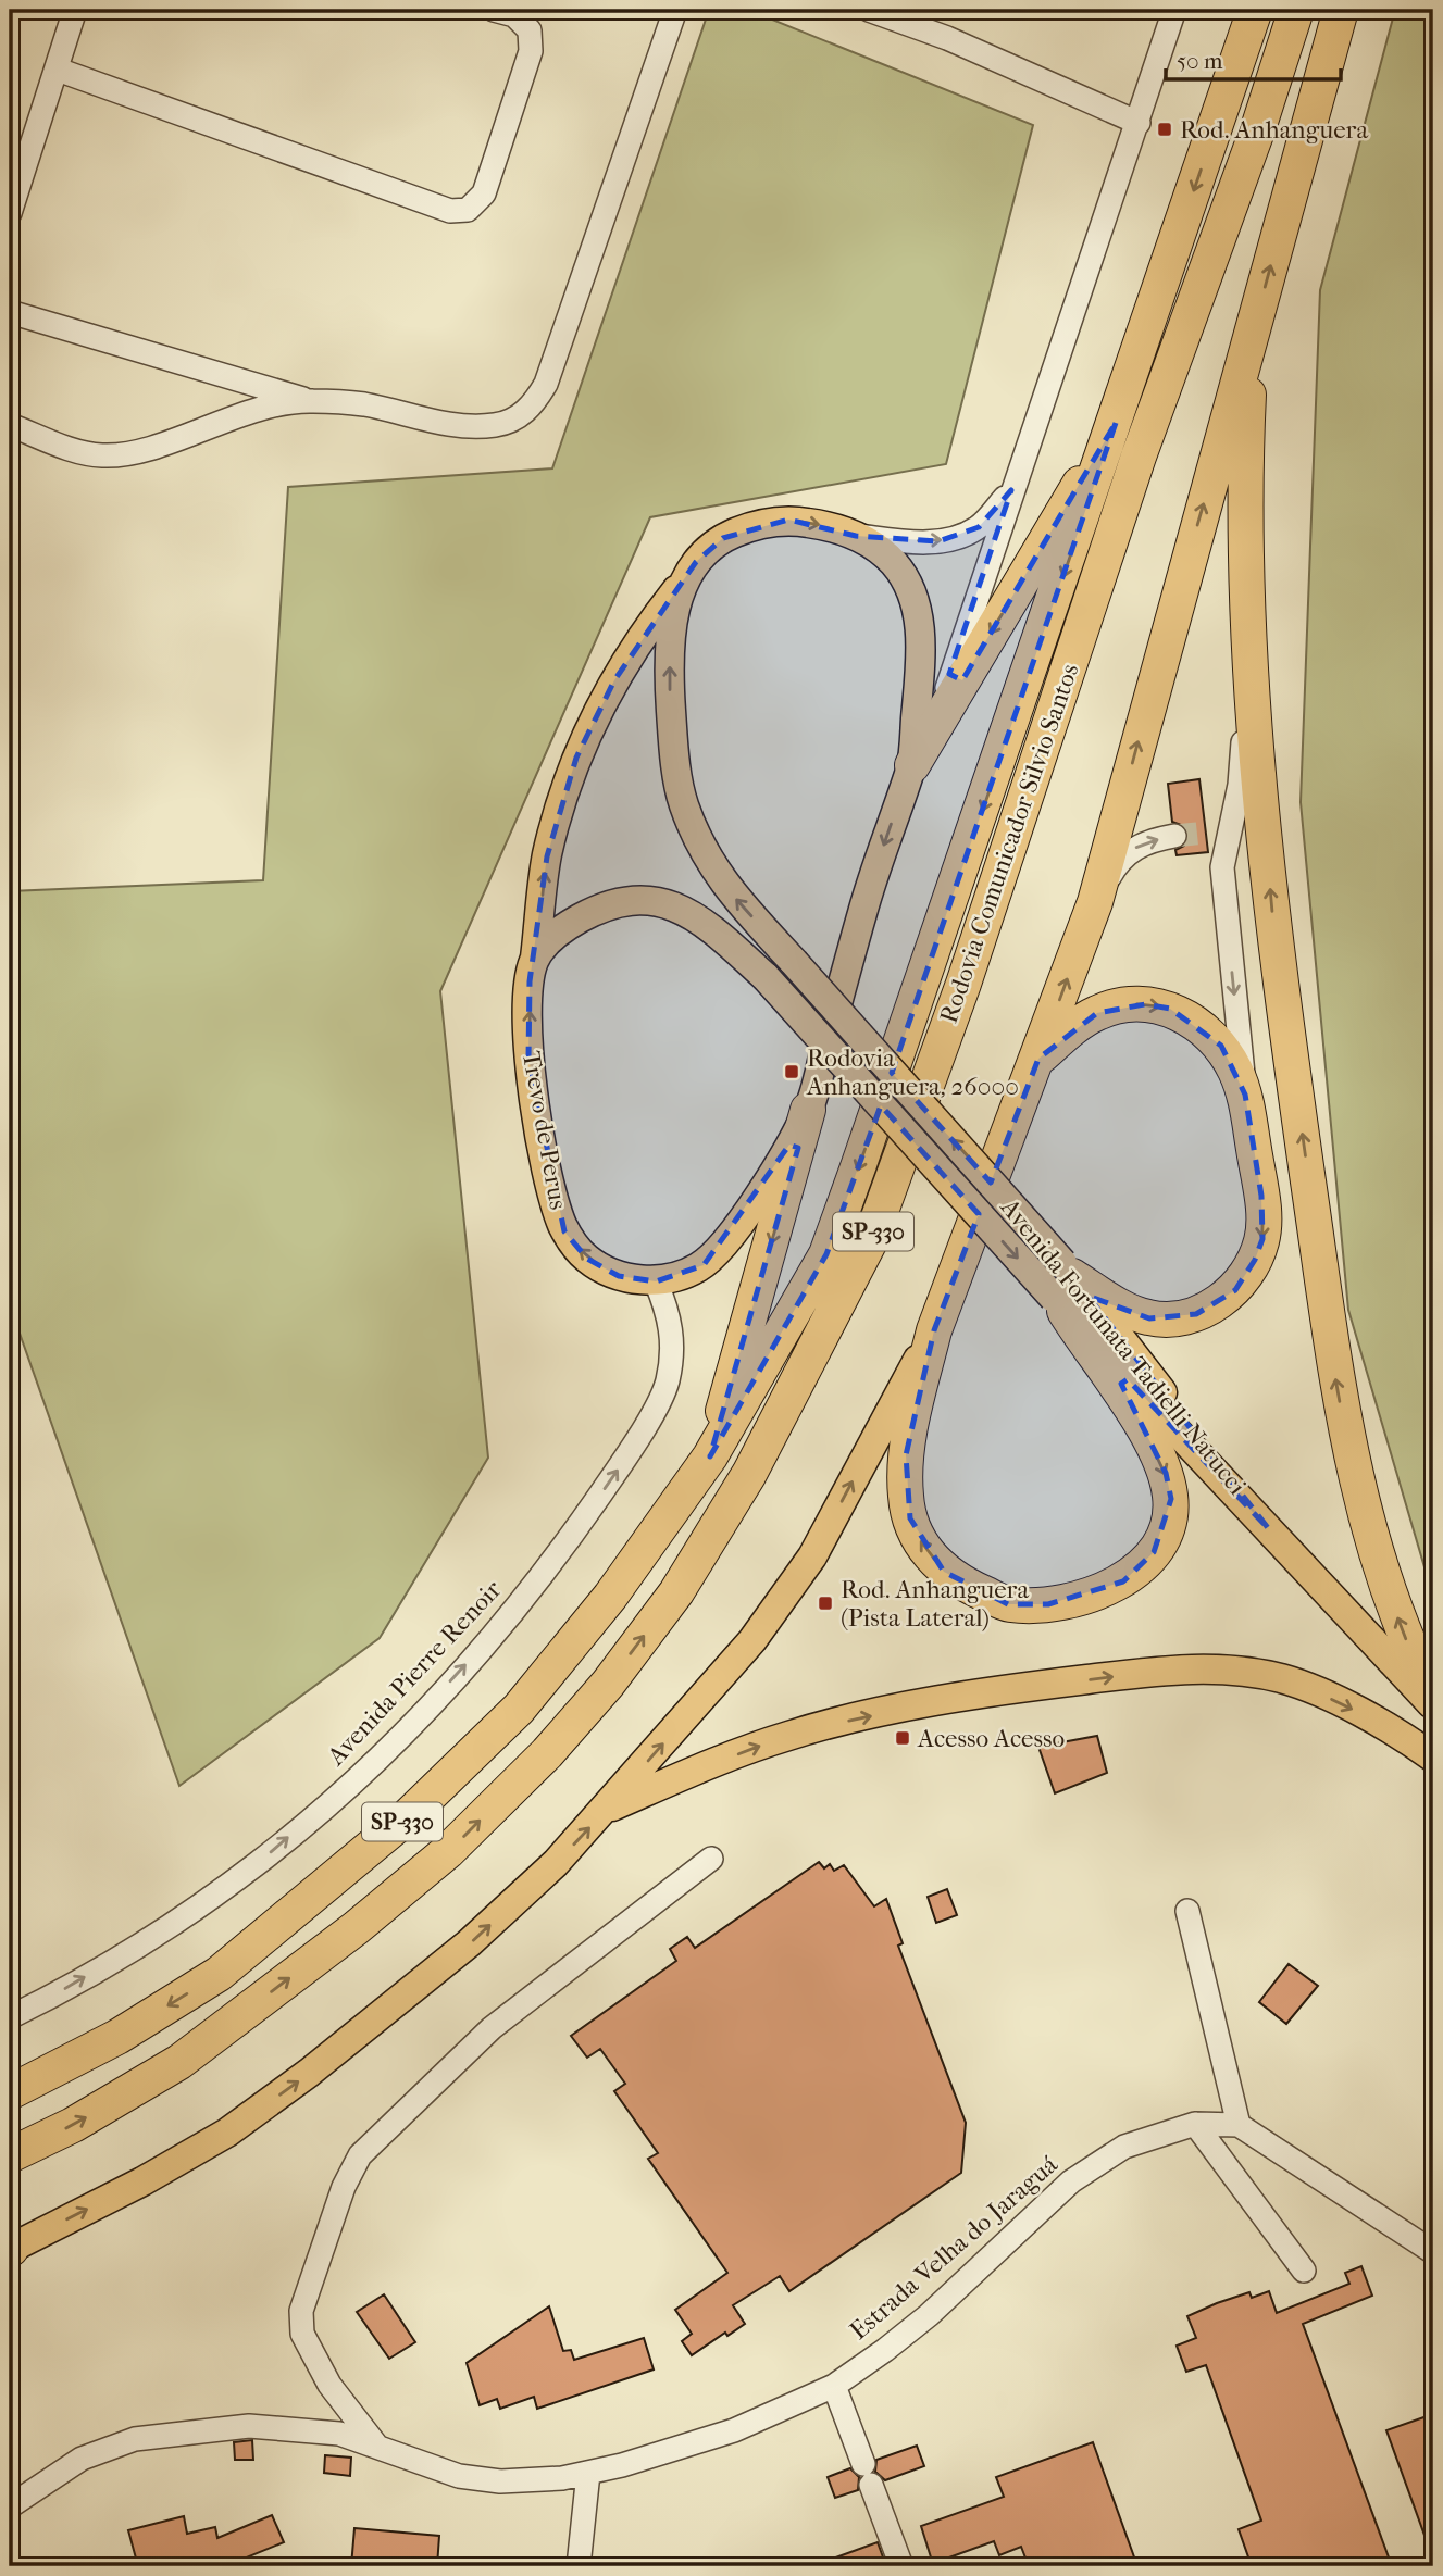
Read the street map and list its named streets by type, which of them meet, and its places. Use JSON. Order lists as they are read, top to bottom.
{
  "streets": {
    "highway": ["Rodovia Comunicador Silvio Santos", "SP-330"],
    "main road": ["Trevo de Perus", "Avenida Fortunata Tadielli Natucci"],
    "street": ["Avenida Pierre Renoir", "Estrada Velha do Jaraguá"]
  },
  "crossings": [
    ["Trevo de Perus", "Avenida Fortunata Tadielli Natucci"],
    ["Trevo de Perus", "Avenida Pierre Renoir"]
  ],
  "one_way": ["Avenida Fortunata Tadielli Natucci", "Avenida Pierre Renoir"],
  "places": {
    "transit": [
      "Rod. Anhanguera",
      "Rodovia Anhanguera, 26000",
      "Rod. Anhanguera (Pista Lateral)",
      "Acesso Acesso"
    ]
  },
  "scale_bar": "50 m"
}
